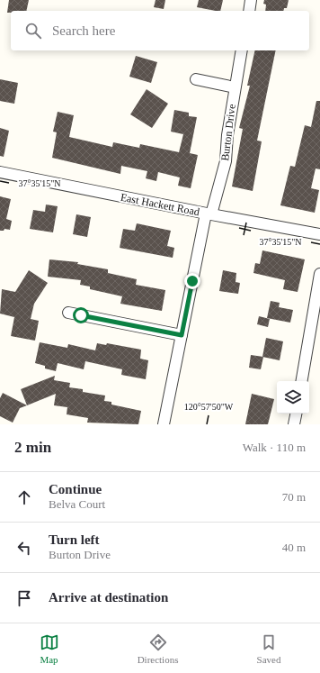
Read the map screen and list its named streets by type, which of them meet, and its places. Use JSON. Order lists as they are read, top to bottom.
{
  "streets": {
    "street": ["Burton Drive", "East Hackett Road"]
  },
  "crossings": [
    ["Burton Drive", "East Hackett Road"]
  ],
  "page": {
    "search": "Search here",
    "heading": ["2 min", "Walk · 110 m"],
    "list": [
      ["Continue", "Belva Court", "70 m"],
      ["Turn left", "Burton Drive", "40 m"],
      "Arrive at destination"
    ],
    "nav": ["Map", "Directions", "Saved"]
  },
  "coordinates": ["37°35'15\"N", "120°57'50\"W"]
}
